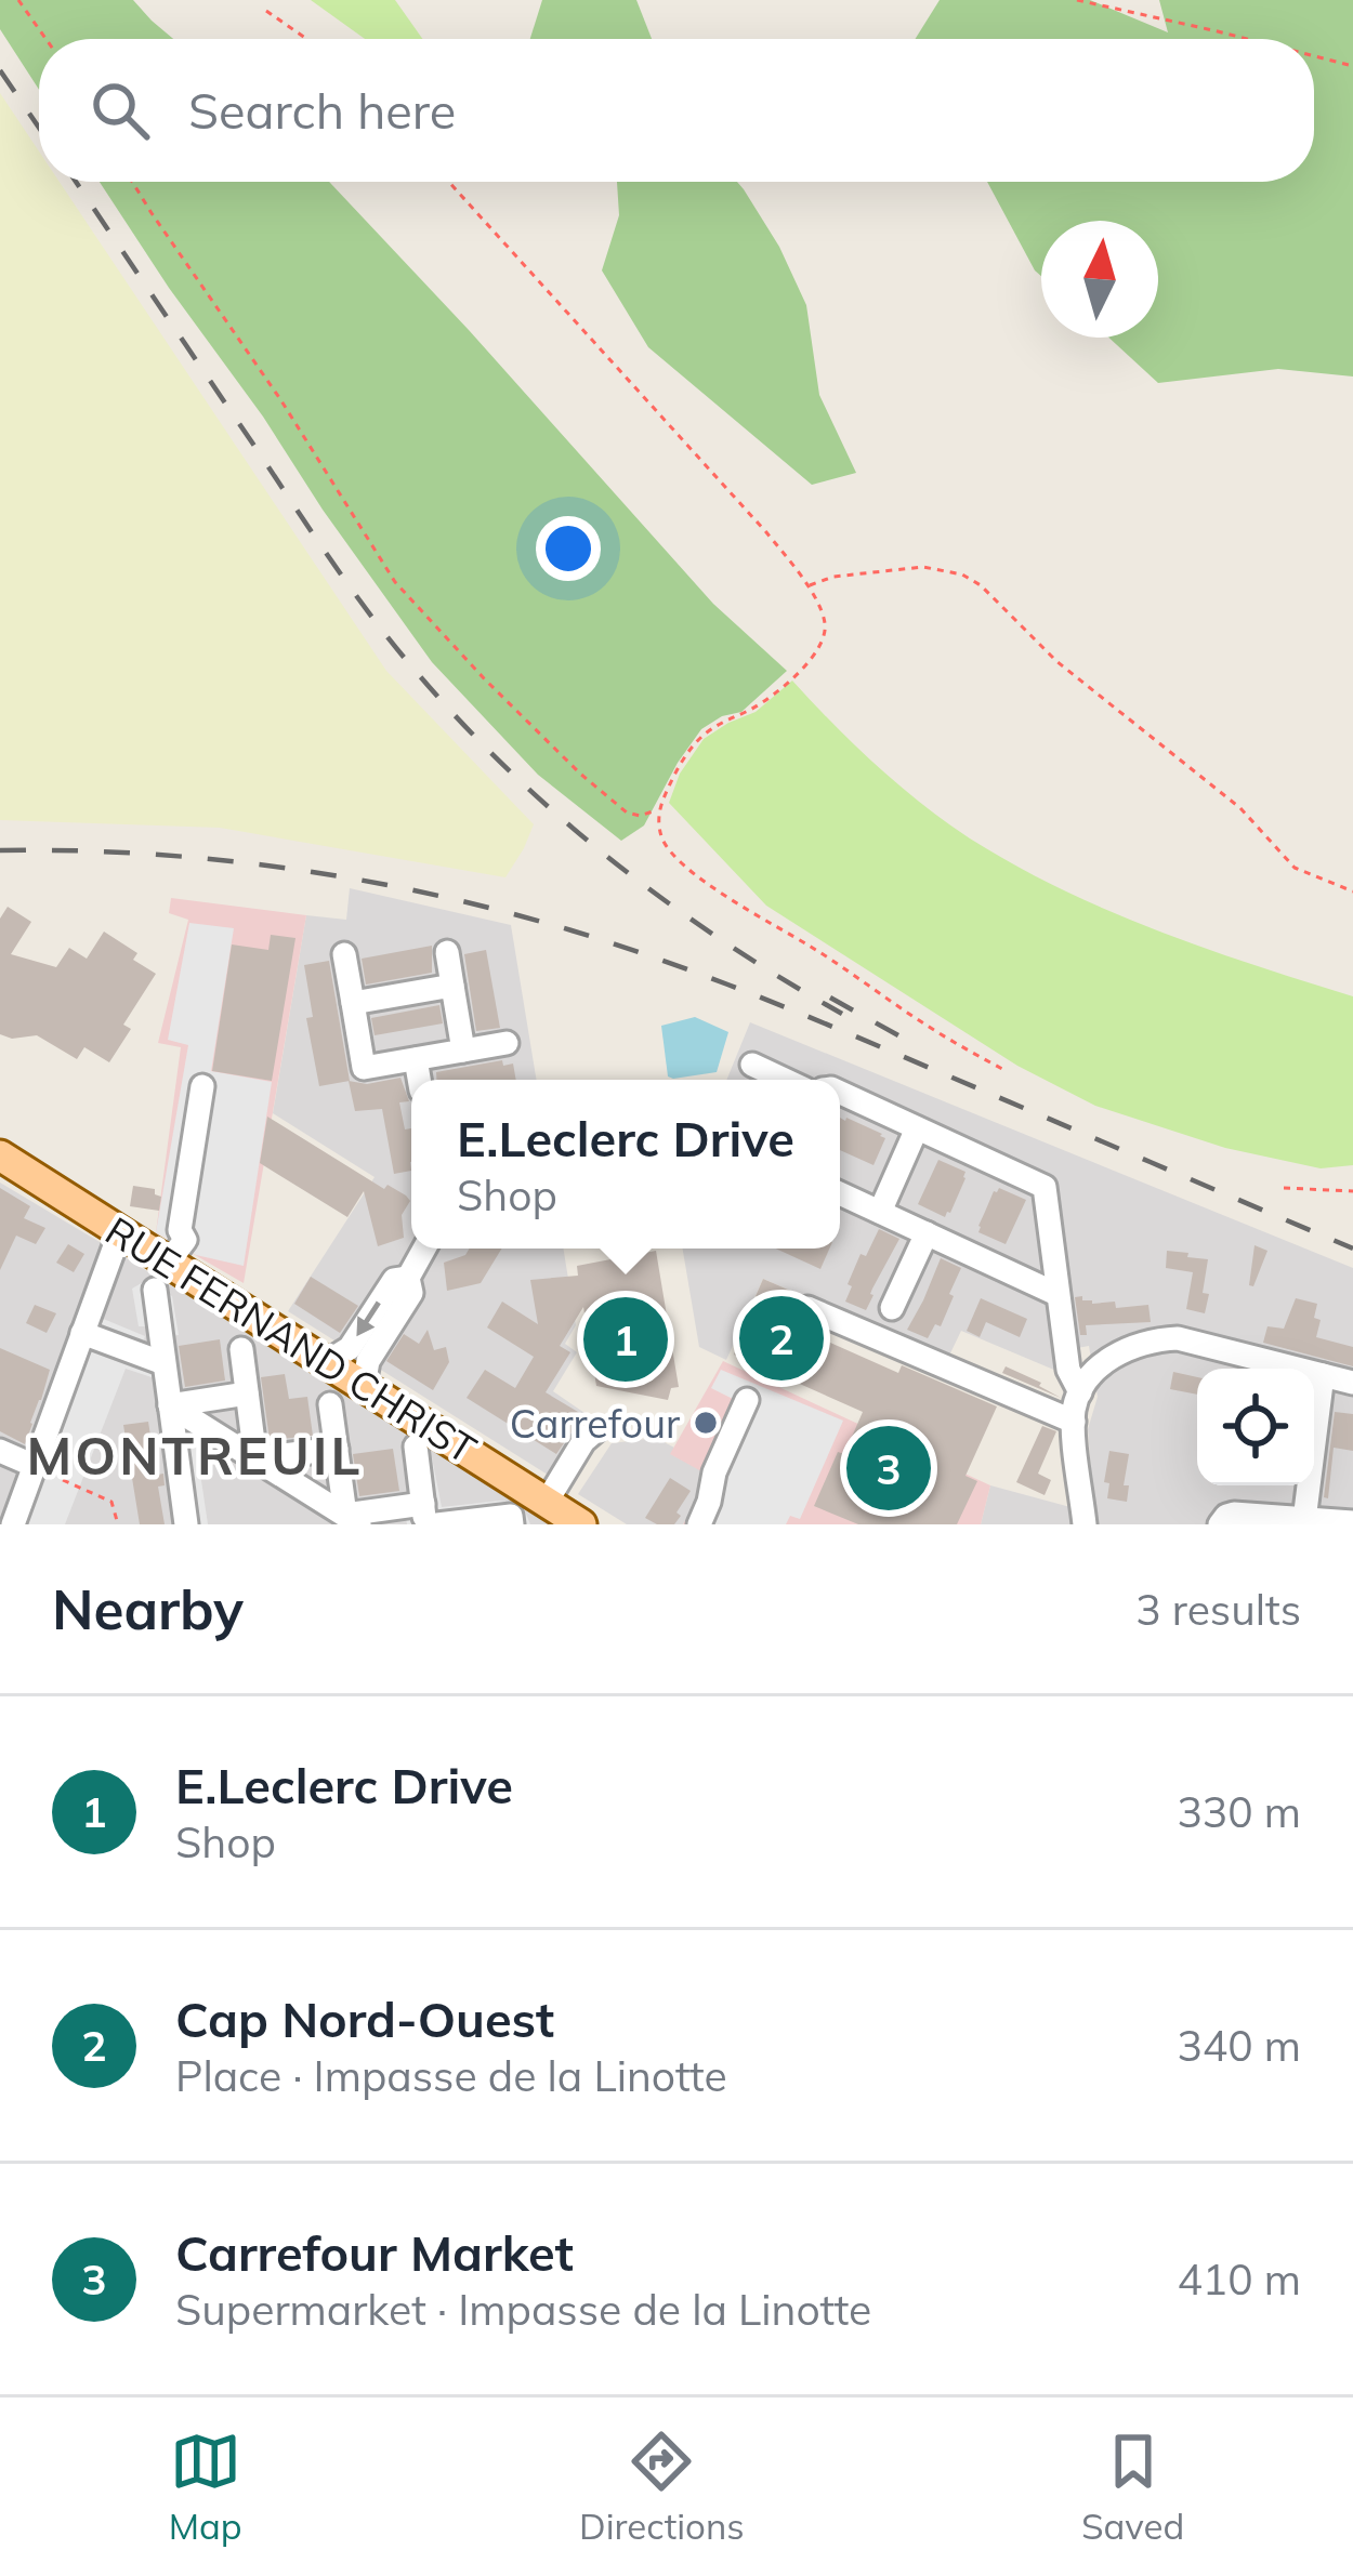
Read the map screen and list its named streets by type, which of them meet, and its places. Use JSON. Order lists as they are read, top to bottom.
{
  "streets": {
    "main road": ["RUE FERNAND CHRIST"]
  },
  "districts": ["MONTREUIL"],
  "places": ["Carrefour"],
  "north": "top",
  "page": {
    "search": "Search here",
    "popup": ["E.Leclerc Drive", "Shop"],
    "pins": ["2", "1", "3"],
    "heading": ["Nearby", "3 results"],
    "list": [
      {
        "mark": "1",
        "name": "E.Leclerc Drive",
        "note": "Shop",
        "value": "330 m"
      },
      {
        "mark": "2",
        "name": "Cap Nord-Ouest",
        "note": "Place · Impasse de la Linotte",
        "value": "340 m"
      },
      {
        "mark": "3",
        "name": "Carrefour Market",
        "note": "Supermarket · Impasse de la Linotte",
        "value": "410 m"
      }
    ],
    "nav": ["Map", "Directions", "Saved"]
  }
}
